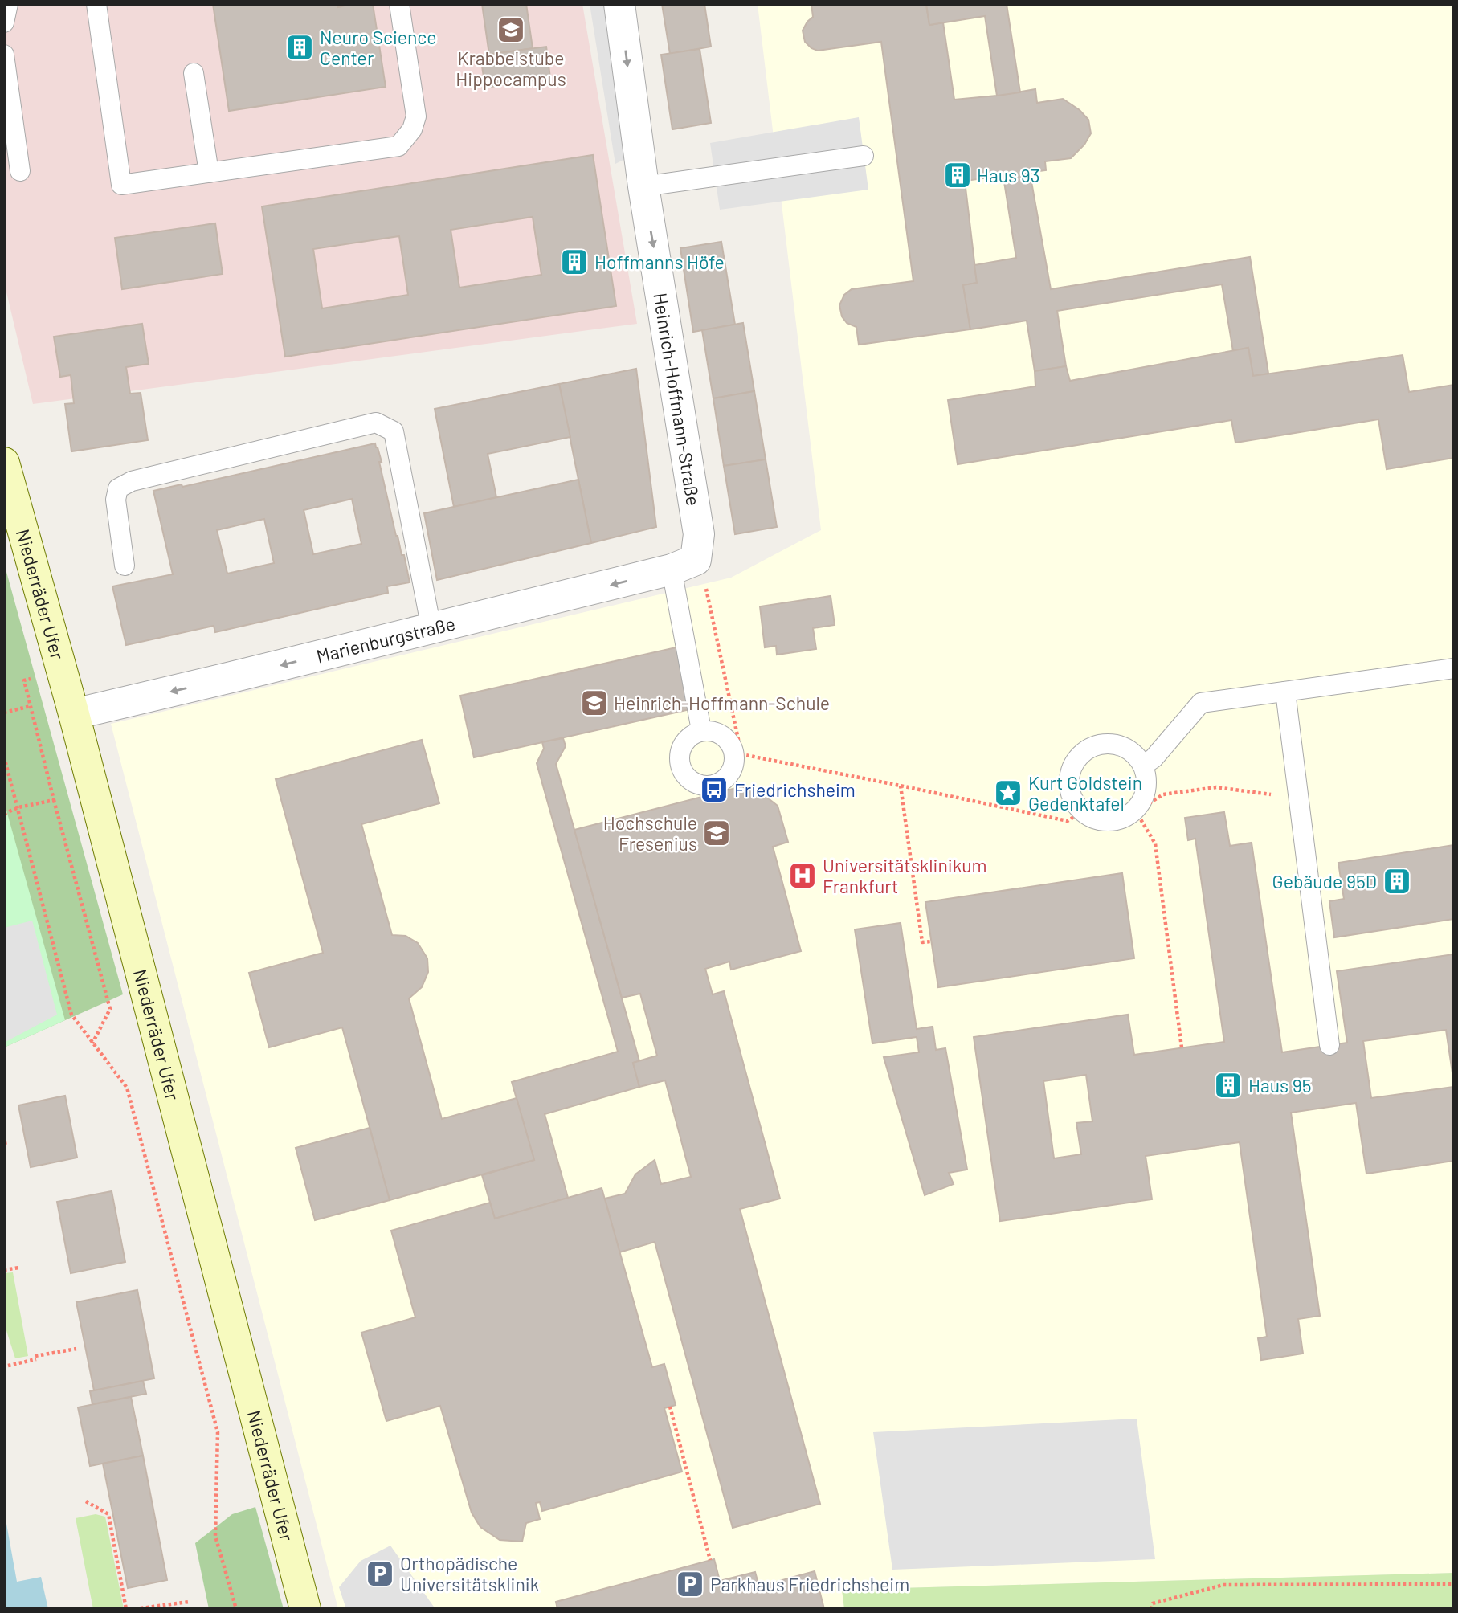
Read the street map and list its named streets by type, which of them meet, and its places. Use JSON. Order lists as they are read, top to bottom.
{
  "streets": {
    "main road": ["Niederräder Ufer"],
    "street": ["Heinrich-Hoffmann-Straße", "Marienburgstraße"]
  },
  "crossings": [
    ["Heinrich-Hoffmann-Straße", "Marienburgstraße"],
    ["Niederräder Ufer", "Marienburgstraße"]
  ],
  "one_way": ["Heinrich-Hoffmann-Straße", "Marienburgstraße"],
  "places": {
    "school or university": ["Krabbelstube Hippocampus", "Heinrich-Hoffmann-Schule", "Hochschule Fresenius"],
    "building": [
      "Neuro Science Center",
      "Haus 93",
      "Hoffmanns Höfe",
      "Gebäude 95D",
      "Haus 95"
    ],
    "bus stop": ["Friedrichsheim"],
    "place": ["Kurt Goldstein Gedenktafel"],
    "hospital": ["Universitätsklinikum Frankfurt"],
    "parking": ["Orthopädische Universitätsklinik", "Parkhaus Friedrichsheim"]
  }
}
